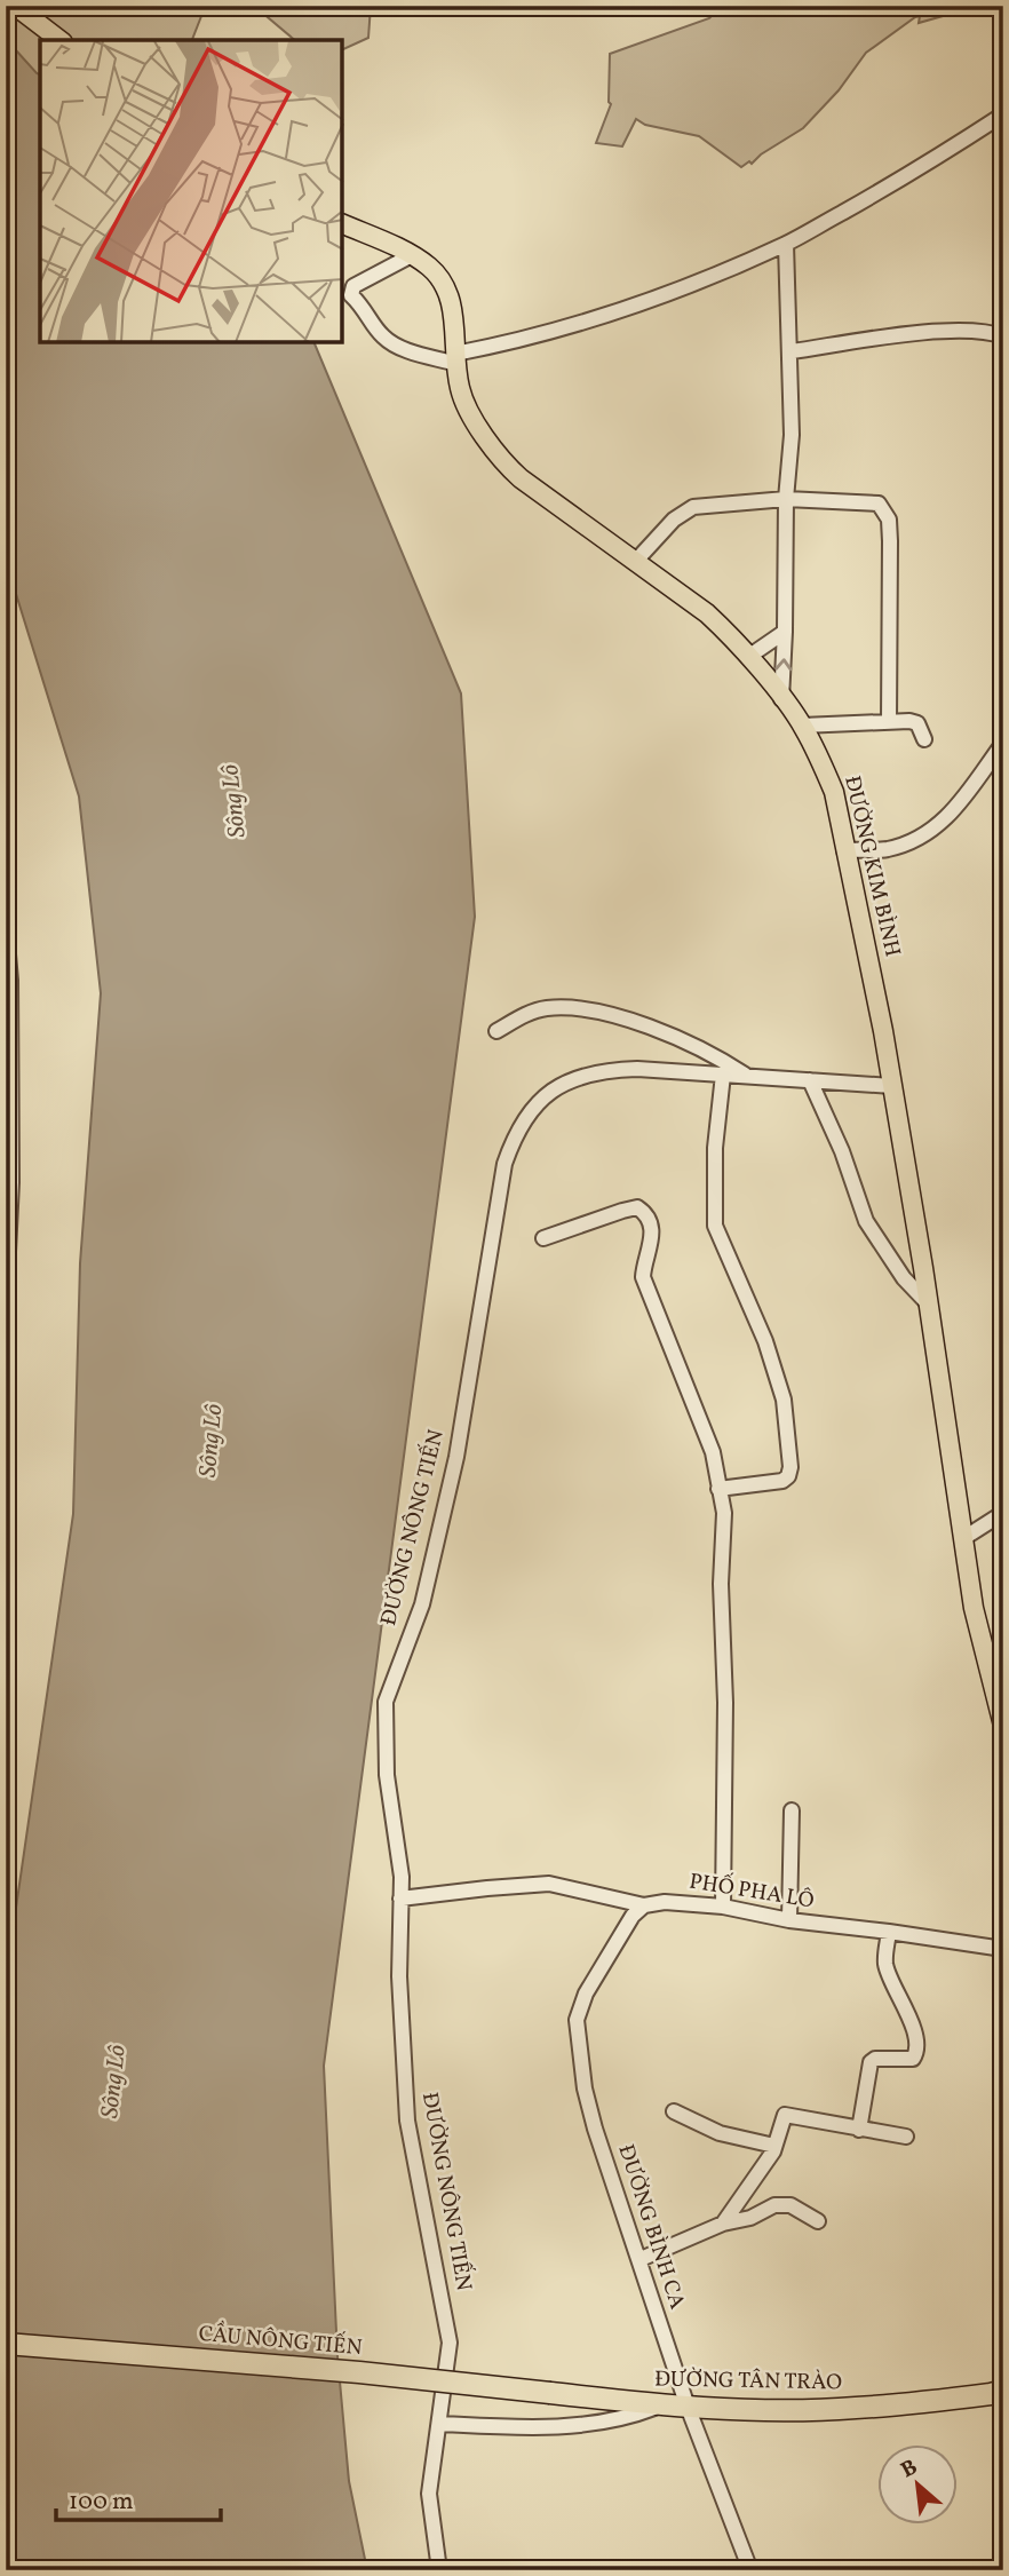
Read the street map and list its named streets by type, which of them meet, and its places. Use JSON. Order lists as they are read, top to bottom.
{
  "streets": {
    "highway": ["CẦU NÔNG TIẾN", "ĐƯỜNG TÂN TRÀO"],
    "main road": ["ĐƯỜNG KIM BÌNH"],
    "street": ["ĐƯỜNG NÔNG TIẾN", "PHỐ PHA LÔ", "ĐƯỜNG BÌNH CA"]
  },
  "crossings": [
    ["ĐƯỜNG KIM BÌNH", "ĐƯỜNG NÔNG TIẾN"],
    ["ĐƯỜNG NÔNG TIẾN", "PHỐ PHA LÔ"],
    ["PHỐ PHA LÔ", "ĐƯỜNG BÌNH CA"],
    ["ĐƯỜNG BÌNH CA", "ĐƯỜNG TÂN TRÀO"],
    ["CẦU NÔNG TIẾN", "ĐƯỜNG TÂN TRÀO"]
  ],
  "water": ["Sông Lô"],
  "scale_bar": "100 m",
  "north": "top left"
}
